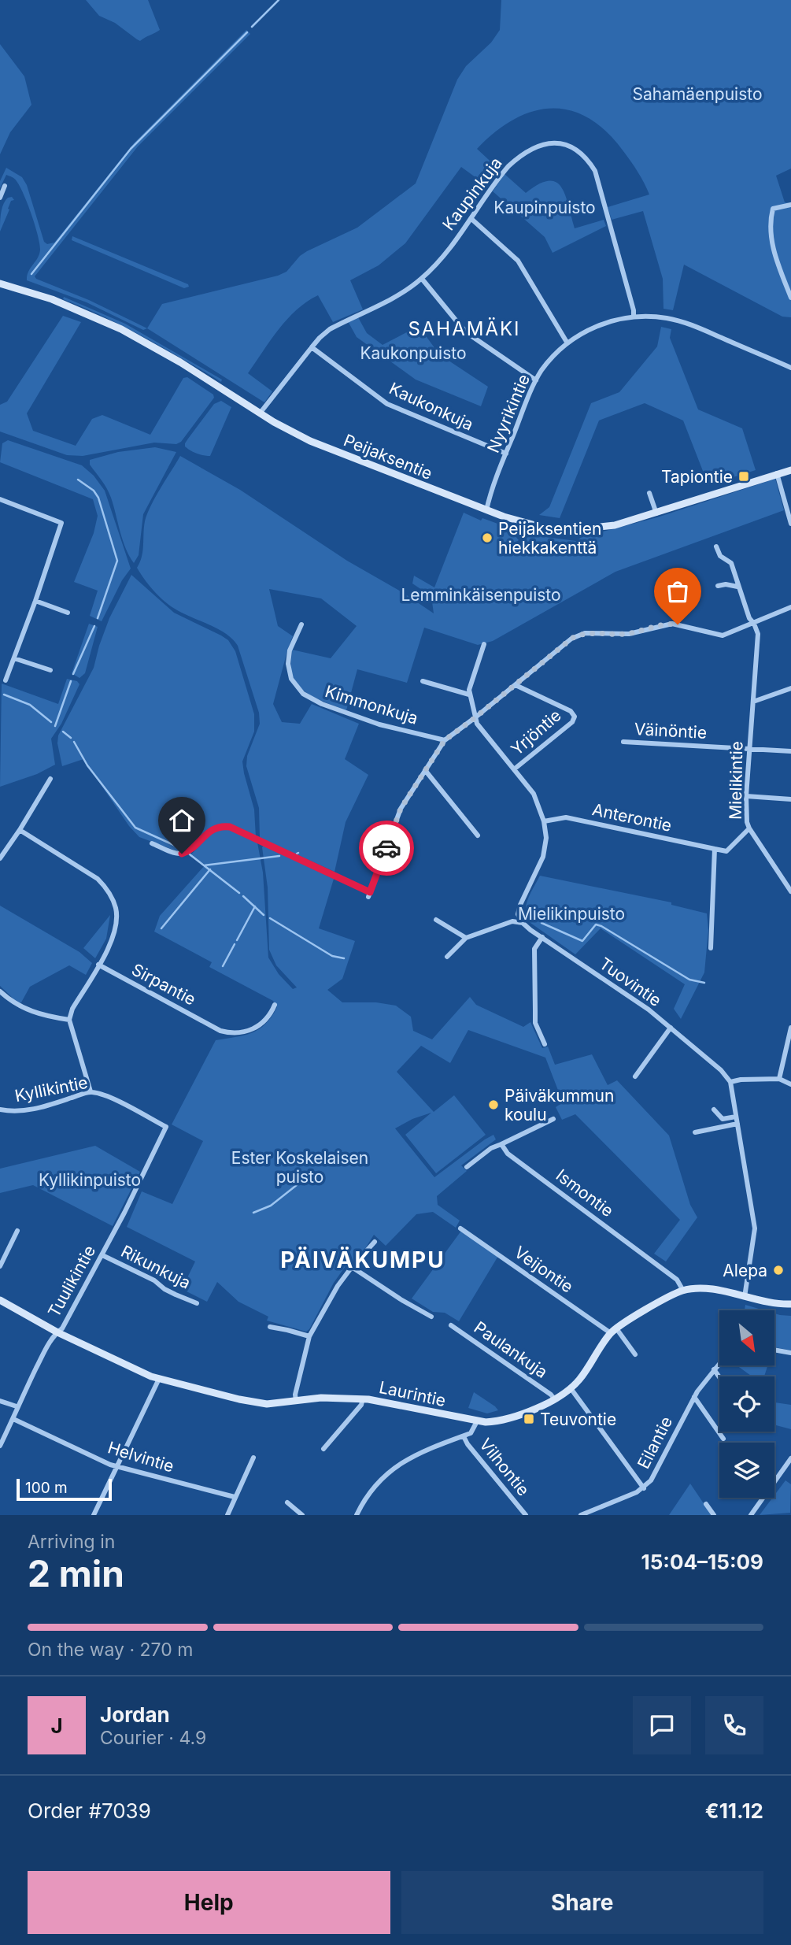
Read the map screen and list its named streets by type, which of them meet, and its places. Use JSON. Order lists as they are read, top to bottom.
{
  "streets": {
    "street": [
      "Kaupinkuja",
      "Kaukonkuja",
      "Nyyrikintie",
      "Peijaksentie",
      "Kimmonkuja",
      "Väinöntie",
      "Yrjöntie",
      "Mielikintie",
      "Anterontie",
      "Tuovintie",
      "Sirpantie",
      "Kyllikintie",
      "Ismontie",
      "Rikunkuja",
      "Veijontie",
      "Tuulikintie",
      "Paulankuja",
      "Laurintie",
      "Eilantie",
      "Helvintie",
      "Vilhontie"
    ]
  },
  "crossings": [
    ["Kaupinkuja", "Kaukonkuja"],
    ["Kaupinkuja", "Nyyrikintie"],
    ["Kaukonkuja", "Nyyrikintie"],
    ["Nyyrikintie", "Peijaksentie"],
    ["Väinöntie", "Mielikintie"],
    ["Mielikintie", "Anterontie"],
    ["Kyllikintie", "Tuulikintie"],
    ["Ismontie", "Laurintie"],
    ["Rikunkuja", "Tuulikintie"],
    ["Veijontie", "Laurintie"],
    ["Tuulikintie", "Laurintie"],
    ["Tuulikintie", "Helvintie"],
    ["Paulankuja", "Laurintie"]
  ],
  "districts": ["SAHAMÄKI", "PÄIVÄKUMPU"],
  "parks": [
    "Sahamäenpuisto",
    "Kaupinpuisto",
    "Kaukonpuisto",
    "Lemminkäisenpuisto",
    "Mielikinpuisto",
    "Ester Koskelaisen puisto",
    "Kyllikinpuisto"
  ],
  "places": {
    "transit": ["Tapiontie", "Teuvontie"],
    "other": ["Peijaksentien hiekkakenttä", "Päiväkummun koulu", "Alepa"]
  },
  "scale_bar": "100 m",
  "north": "bottom right",
  "page": {
    "scale": "100 m",
    "heading": ["2 min", "Arriving in", "15:04–15:09"],
    "panel": [
      "Jordan",
      "Courier · 4.9",
      "Order #7039",
      "€11.12"
    ],
    "bar": "On the way · 270 m",
    "round": "J",
    "buttons": ["Help", "Share"]
  }
}
